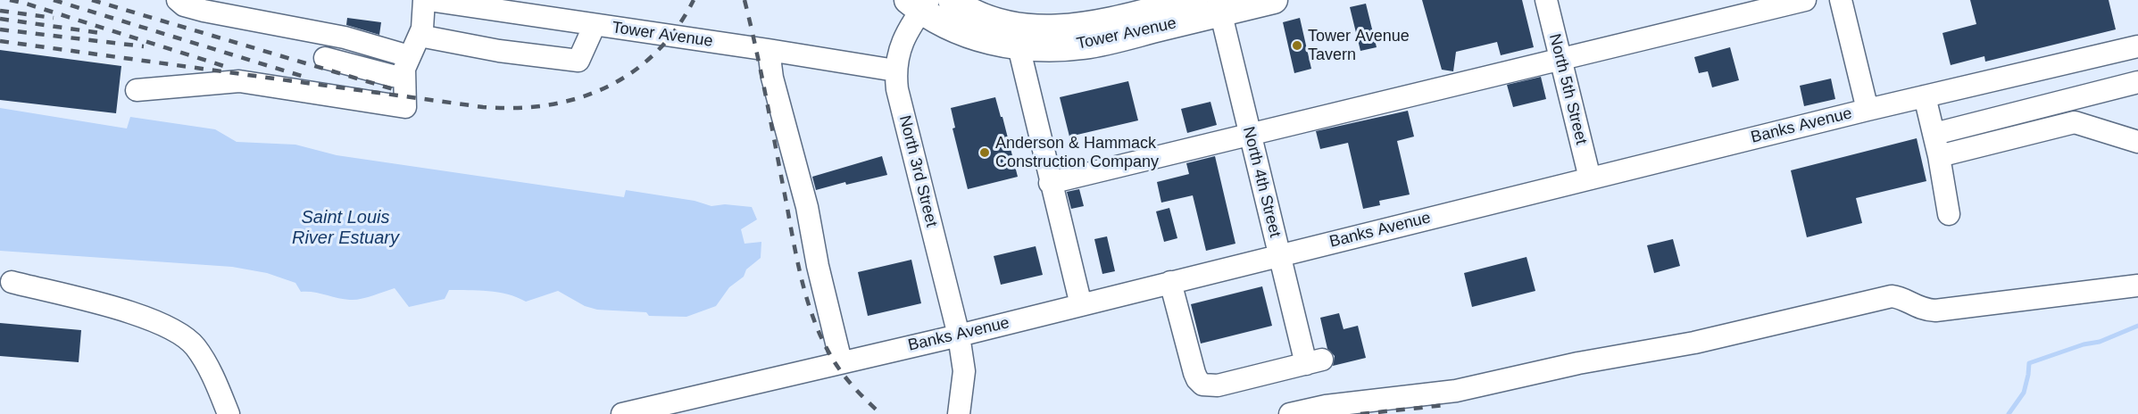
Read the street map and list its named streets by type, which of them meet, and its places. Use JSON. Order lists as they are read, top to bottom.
{
  "streets": {
    "main road": ["Tower Avenue"],
    "street": [
      "North 5th Street",
      "Banks Avenue",
      "North 3rd Street",
      "North 4th Street"
    ]
  },
  "crossings": [
    ["Tower Avenue", "North 3rd Street"],
    ["Tower Avenue", "North 4th Street"],
    ["North 5th Street", "Banks Avenue"],
    ["Banks Avenue", "North 3rd Street"],
    ["Banks Avenue", "North 4th Street"]
  ],
  "water": ["Saint Louis River Estuary"],
  "places": ["Tower Avenue Tavern", "Anderson & Hammack Construction Company"]
}
